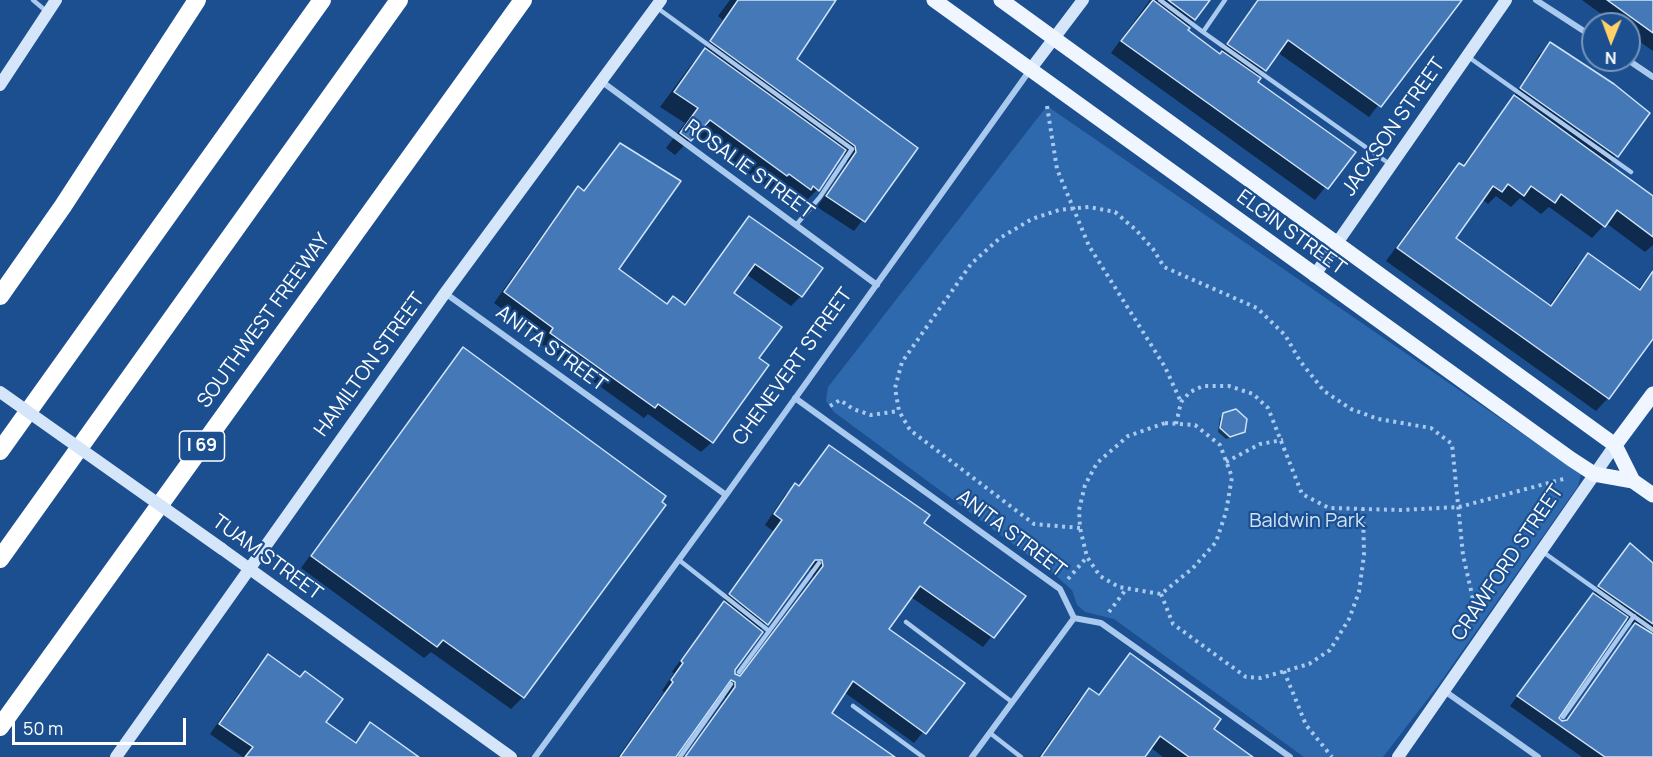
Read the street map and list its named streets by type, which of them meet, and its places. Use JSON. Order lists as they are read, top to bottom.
{
  "streets": {
    "highway": ["SOUTHWEST FREEWAY", "I 69"],
    "main road": ["ELGIN STREET", "CRAWFORD STREET"],
    "street": [
      "JACKSON STREET",
      "ROSALIE STREET",
      "ANITA STREET",
      "HAMILTON STREET",
      "CHENEVERT STREET",
      "TUAM STREET"
    ]
  },
  "crossings": [
    ["JACKSON STREET", "ELGIN STREET"],
    ["ROSALIE STREET", "HAMILTON STREET"],
    ["ROSALIE STREET", "CHENEVERT STREET"],
    ["ELGIN STREET", "CHENEVERT STREET"],
    ["ELGIN STREET", "CRAWFORD STREET"],
    ["ANITA STREET", "HAMILTON STREET"],
    ["ANITA STREET", "CHENEVERT STREET"],
    ["HAMILTON STREET", "TUAM STREET"]
  ],
  "parks": ["Baldwin Park"],
  "scale_bar": "50 m",
  "north": "bottom"
}
